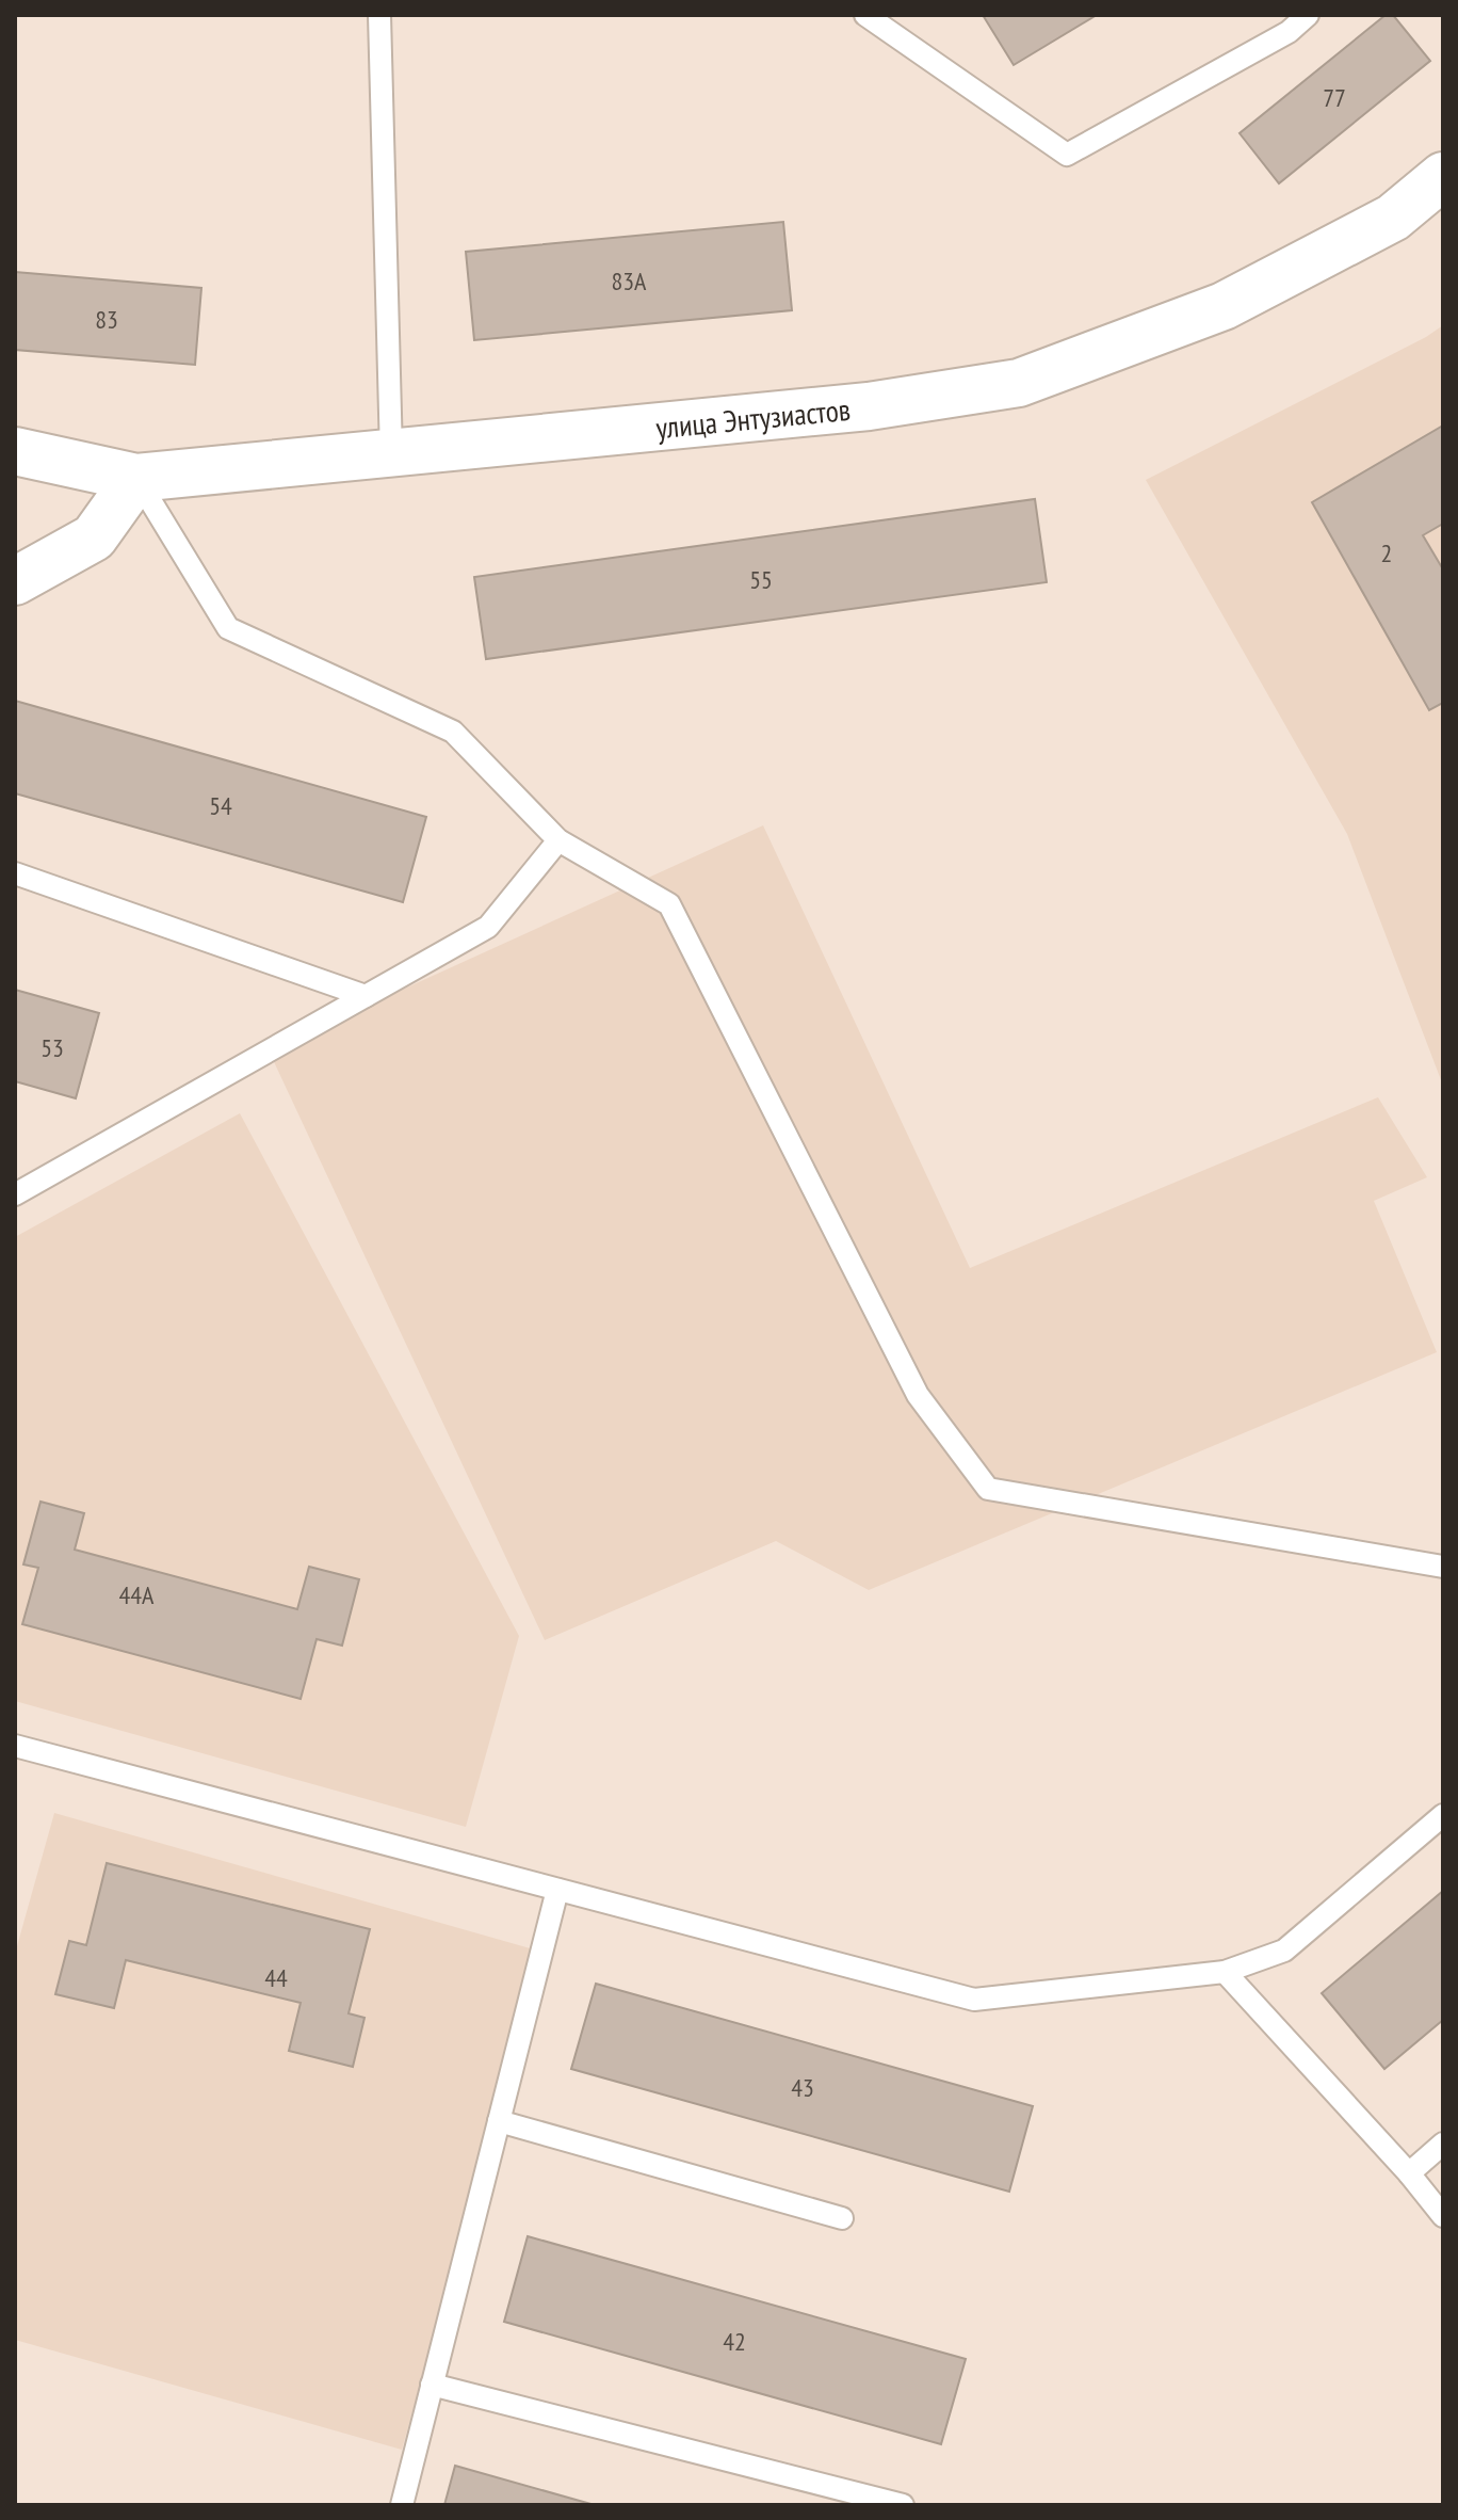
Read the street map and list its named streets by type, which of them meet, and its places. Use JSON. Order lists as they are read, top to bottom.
{
  "streets": {
    "street": ["улица Энтузиастов"]
  },
  "house_numbers": [
    "77",
    "83А",
    "83",
    "2",
    "55",
    "54",
    "53",
    "44А",
    "44",
    "43",
    "42"
  ]
}
